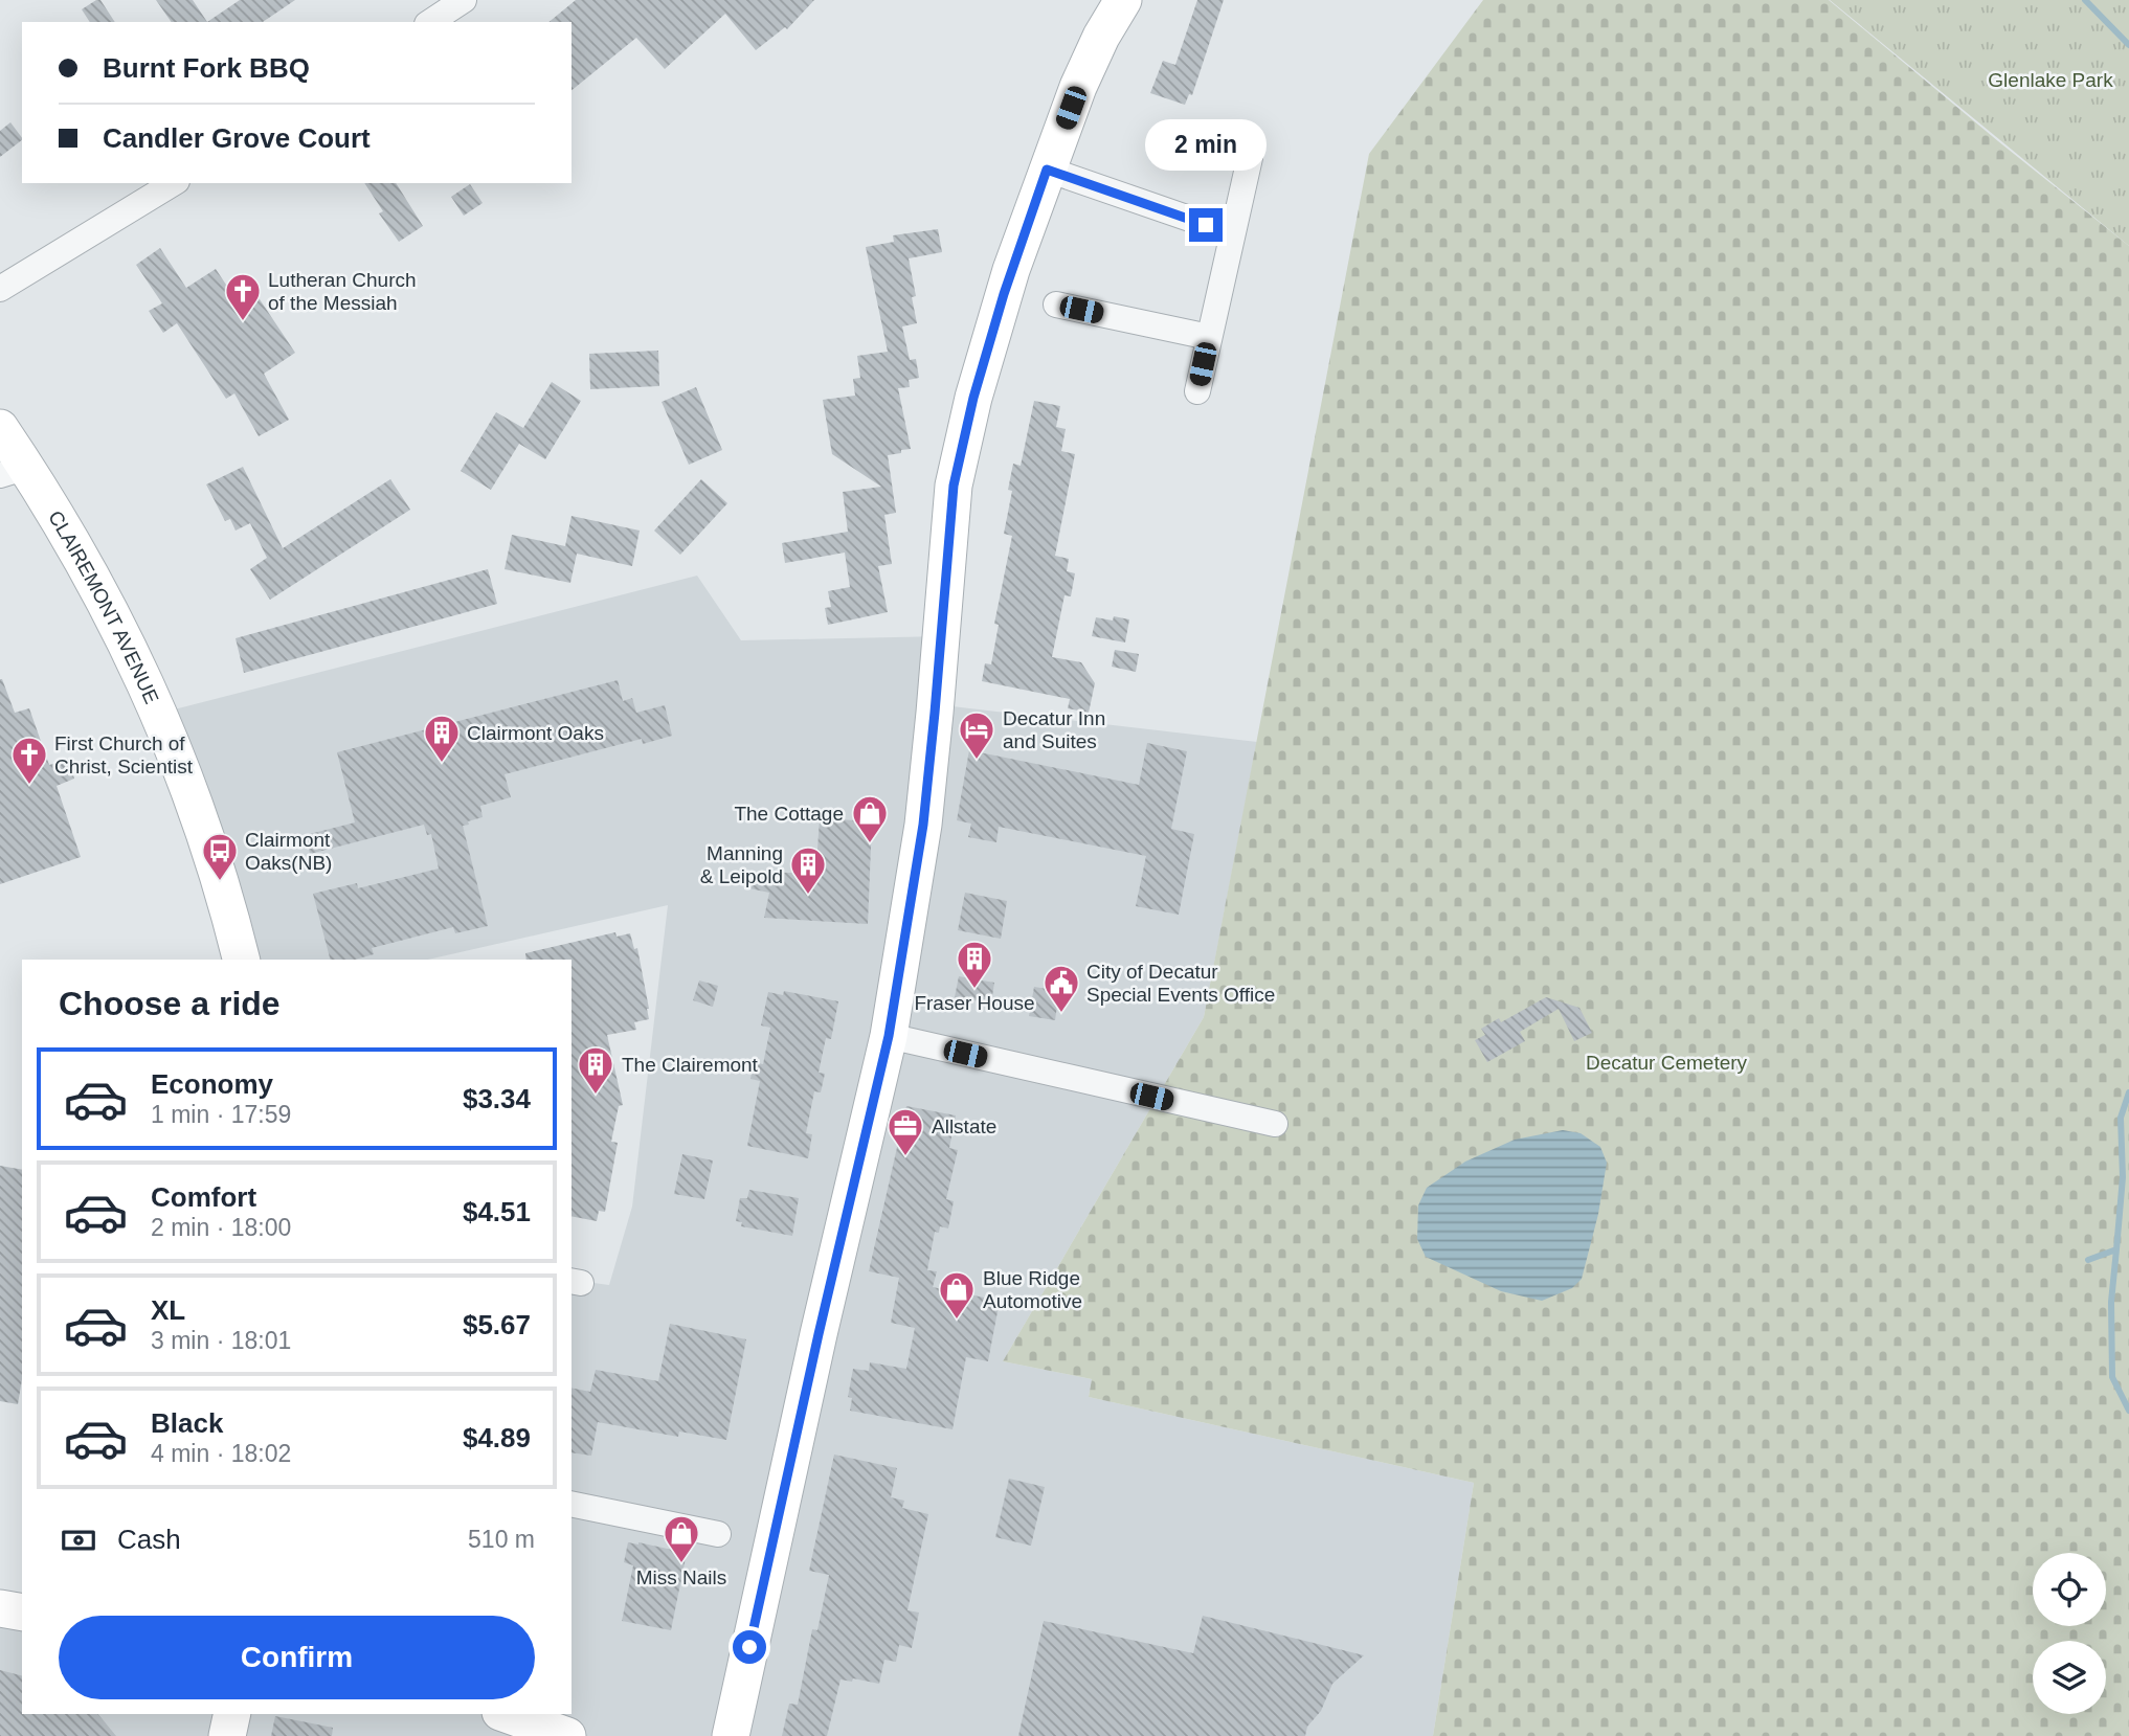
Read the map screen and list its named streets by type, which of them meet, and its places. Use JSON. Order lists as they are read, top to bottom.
{
  "streets": {
    "main road": ["CLAIREMONT AVENUE"]
  },
  "parks": ["Glenlake Park", "Decatur Cemetery"],
  "places": {
    "church": ["Lutheran Church of the Messiah", "First Church of Christ, Scientist"],
    "hotel": ["Decatur Inn and Suites"],
    "building": [
      "Clairmont Oaks",
      "Manning & Leipold",
      "Fraser House",
      "The Clairemont"
    ],
    "shop": ["The Cottage", "Blue Ridge Automotive", "Miss Nails"],
    "bus stop": ["Clairmont Oaks(NB)"],
    "public building": ["City of Decatur Special Events Office"],
    "office": ["Allstate"]
  },
  "page": {
    "banner": ["Burnt Fork BBQ", "Candler Grove Court"],
    "bubble": "2 min",
    "heading": "Choose a ride",
    "list": [
      {
        "name": "Economy",
        "note": "1 min · 17:59",
        "value": "$3.34"
      },
      {
        "name": "Comfort",
        "note": "2 min · 18:00",
        "value": "$4.51"
      },
      {
        "name": "XL",
        "note": "3 min · 18:01",
        "value": "$5.67"
      },
      {
        "name": "Black",
        "note": "4 min · 18:02",
        "value": "$4.89"
      }
    ],
    "pay": ["Cash", "510 m"],
    "buttons": "Confirm"
  }
}
